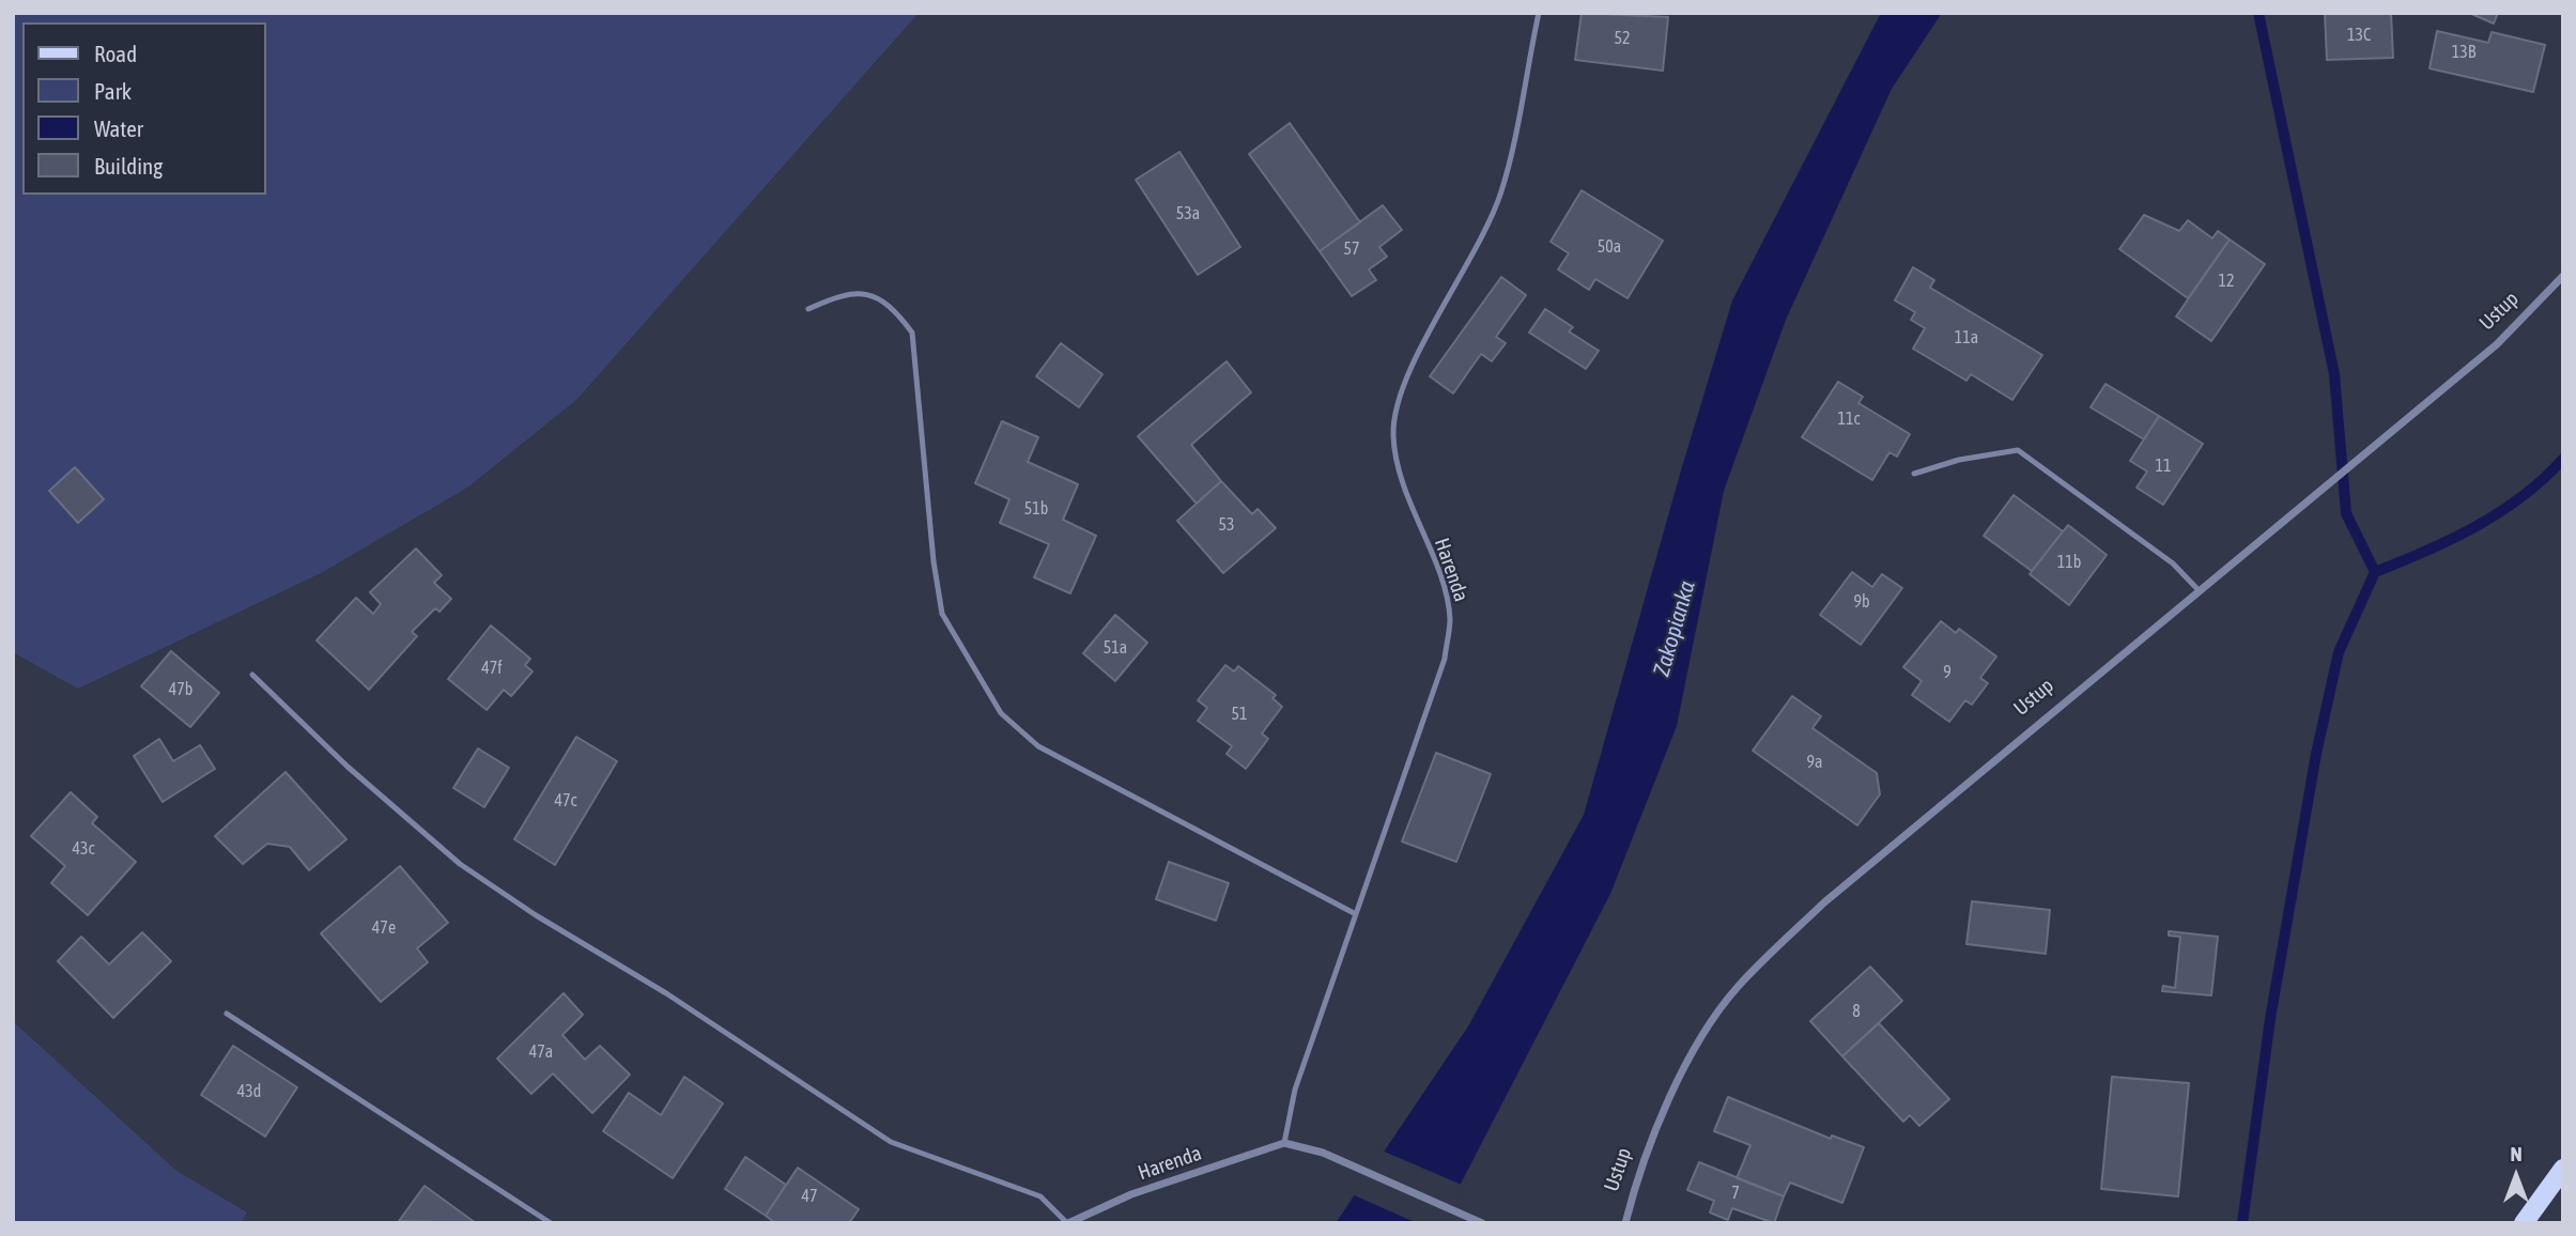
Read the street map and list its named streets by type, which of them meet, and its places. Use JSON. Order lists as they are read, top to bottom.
{
  "streets": {
    "street": ["Ustup", "Harenda"]
  },
  "water": ["Zakopianka"],
  "house_numbers": [
    "13C",
    "52",
    "13B",
    "53a",
    "50a",
    "57",
    "12",
    "11a",
    "11c",
    "11",
    "51b",
    "53",
    "11b",
    "9b",
    "51a",
    "47f",
    "9",
    "47b",
    "51",
    "9a",
    "47c",
    "43c",
    "47e",
    "8",
    "47a",
    "43d",
    "7",
    "47"
  ],
  "legend": [
    "Road",
    "Park",
    "Water",
    "Building"
  ],
  "north": "top"
}
